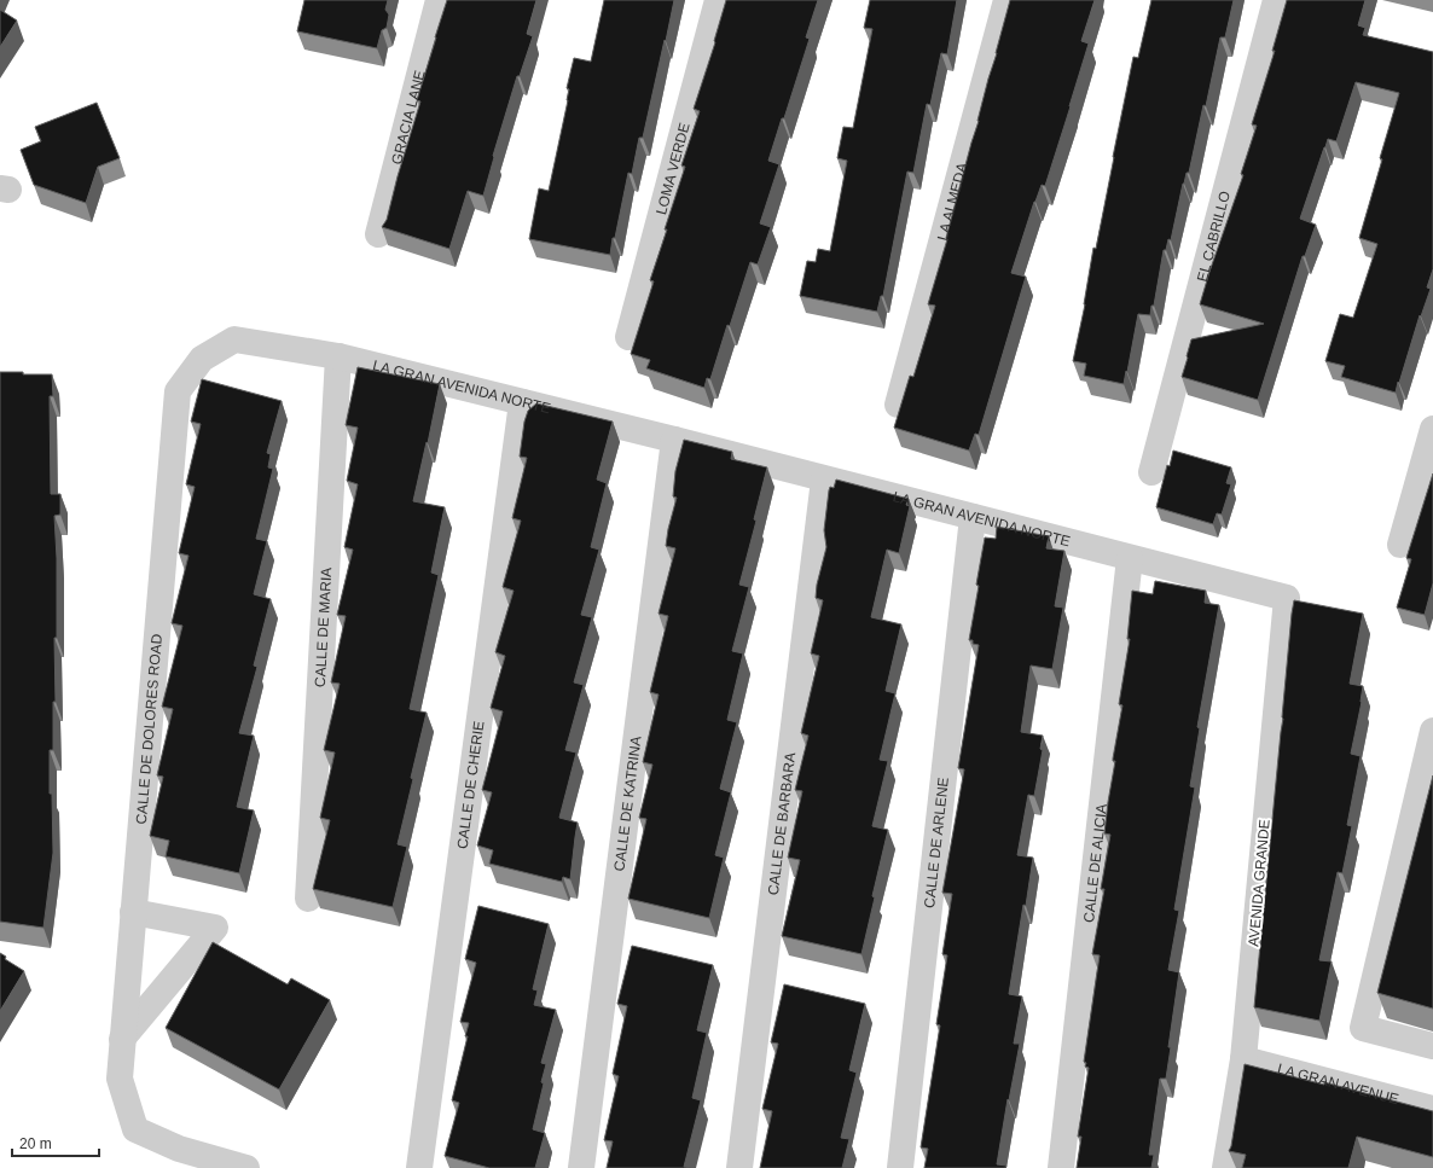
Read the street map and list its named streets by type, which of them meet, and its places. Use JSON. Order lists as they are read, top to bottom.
{
  "streets": {
    "street": [
      "GRACIA LANE",
      "LOMA VERDE",
      "LA ALMEDA",
      "EL CABRILLO",
      "LA GRAN AVENIDA NORTE",
      "CALLE DE MARIA",
      "CALLE DE DOLORES ROAD",
      "CALLE DE CHERIE",
      "CALLE DE KATRINA",
      "CALLE DE BARBARA",
      "CALLE DE ARLENE",
      "CALLE DE ALICIA",
      "AVENIDA GRANDE",
      "LA GRAN AVENUE"
    ]
  },
  "crossings": [
    ["LA GRAN AVENIDA NORTE", "CALLE DE MARIA"],
    ["LA GRAN AVENIDA NORTE", "CALLE DE DOLORES ROAD"],
    ["LA GRAN AVENIDA NORTE", "CALLE DE CHERIE"],
    ["LA GRAN AVENIDA NORTE", "CALLE DE KATRINA"],
    ["LA GRAN AVENIDA NORTE", "CALLE DE BARBARA"],
    ["LA GRAN AVENIDA NORTE", "CALLE DE ARLENE"],
    ["LA GRAN AVENIDA NORTE", "CALLE DE ALICIA"],
    ["LA GRAN AVENIDA NORTE", "AVENIDA GRANDE"],
    ["CALLE DE MARIA", "CALLE DE DOLORES ROAD"],
    ["AVENIDA GRANDE", "LA GRAN AVENUE"]
  ],
  "scale_bar": "20 m"
}
